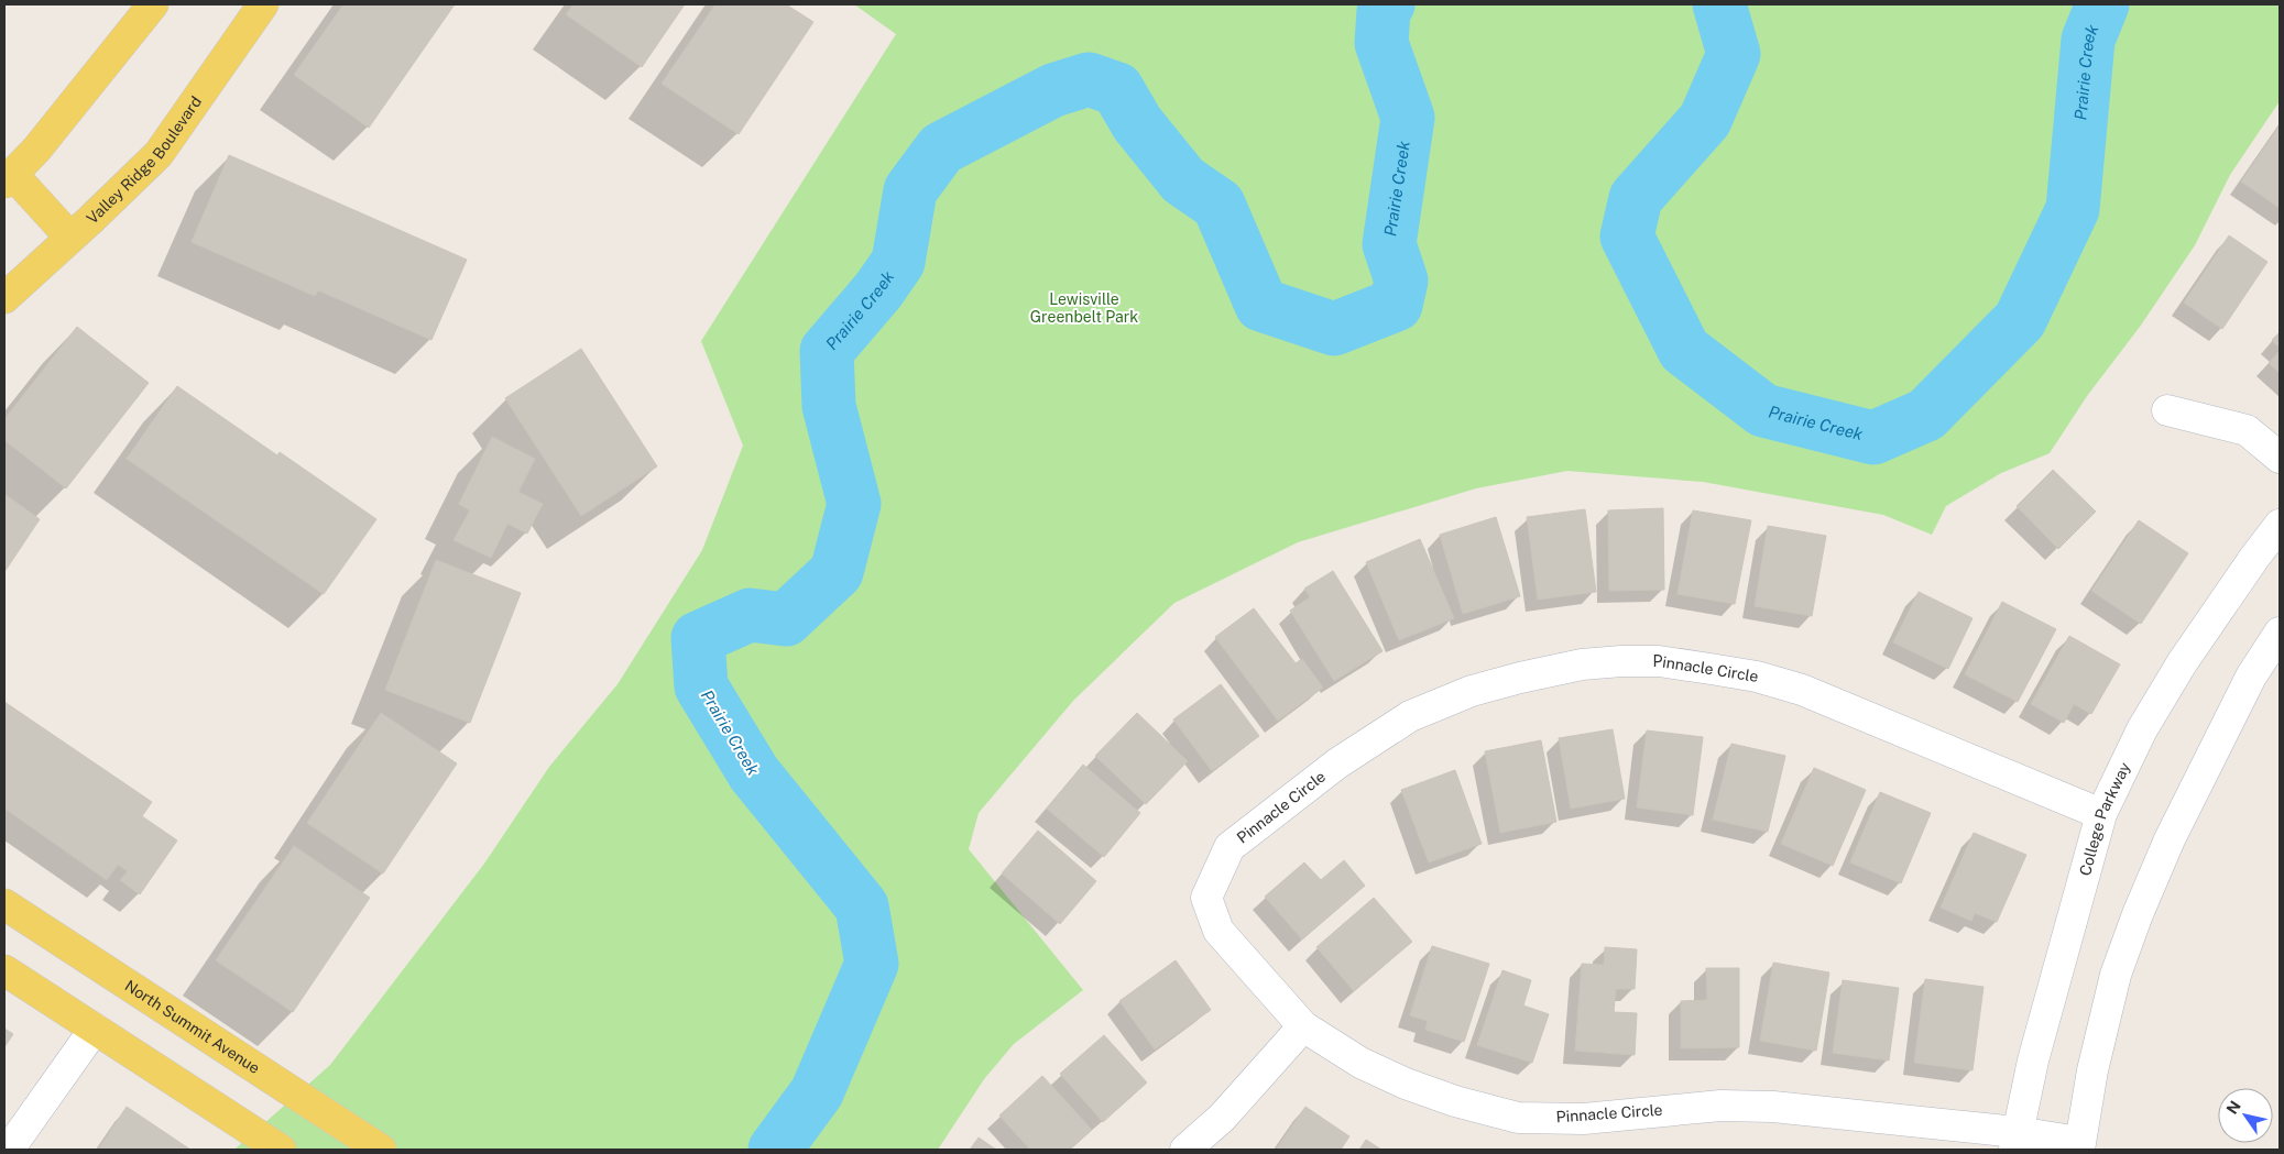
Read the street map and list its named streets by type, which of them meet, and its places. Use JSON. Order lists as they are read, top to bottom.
{
  "streets": {
    "main road": ["Valley Ridge Boulevard", "North Summit Avenue"],
    "street": ["Pinnacle Circle", "College Parkway"]
  },
  "crossings": [
    ["Pinnacle Circle", "College Parkway"]
  ],
  "water": ["Prairie Creek"],
  "parks": ["Lewisville Greenbelt Park"],
  "north": "top left"
}
